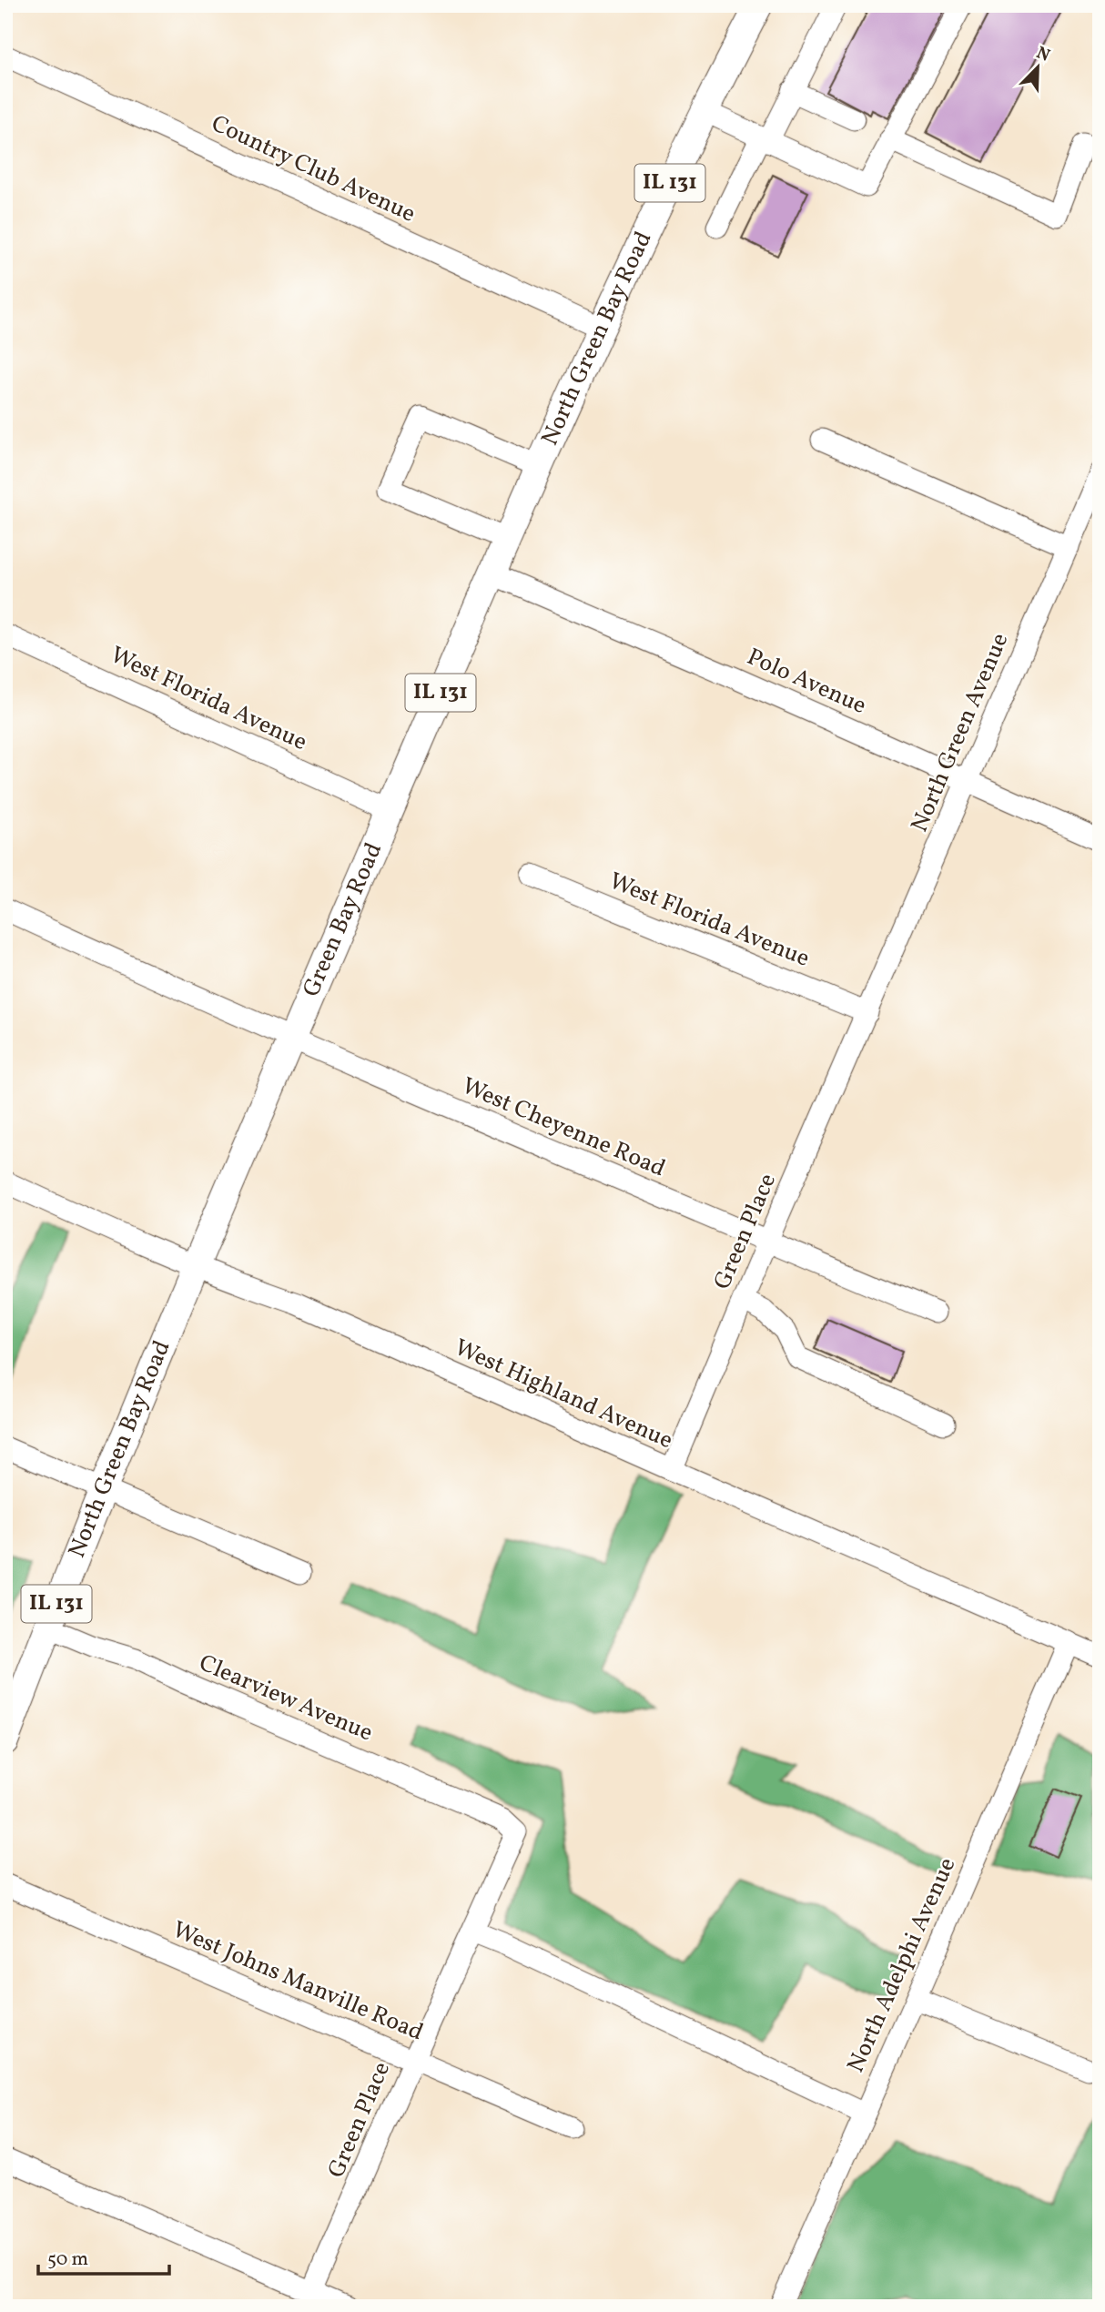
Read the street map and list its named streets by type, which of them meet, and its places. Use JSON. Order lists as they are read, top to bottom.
{
  "streets": {
    "main road": ["IL 131", "North Green Bay Road", "Green Bay Road"],
    "street": [
      "Country Club Avenue",
      "Polo Avenue",
      "West Florida Avenue",
      "North Green Avenue",
      "West Cheyenne Road",
      "Green Place",
      "West Highland Avenue",
      "Clearview Avenue",
      "North Adelphi Avenue",
      "West Johns Manville Road"
    ]
  },
  "crossings": [
    ["Country Club Avenue", "North Green Bay Road"],
    ["North Green Bay Road", "Polo Avenue"],
    ["North Green Bay Road", "Green Bay Road"],
    ["North Green Bay Road", "West Highland Avenue"],
    ["North Green Bay Road", "Clearview Avenue"],
    ["Polo Avenue", "North Green Avenue"],
    ["Polo Avenue", "Green Bay Road"],
    ["West Florida Avenue", "North Green Avenue"],
    ["West Florida Avenue", "Green Bay Road"],
    ["West Florida Avenue", "Green Place"],
    ["North Green Avenue", "Green Place"],
    ["Green Bay Road", "West Cheyenne Road"],
    ["Green Bay Road", "West Highland Avenue"],
    ["West Cheyenne Road", "Green Place"],
    ["Green Place", "West Highland Avenue"],
    ["Green Place", "Clearview Avenue"],
    ["Green Place", "West Johns Manville Road"],
    ["West Highland Avenue", "North Adelphi Avenue"]
  ],
  "scale_bar": "50 m",
  "north": "top right"
}
